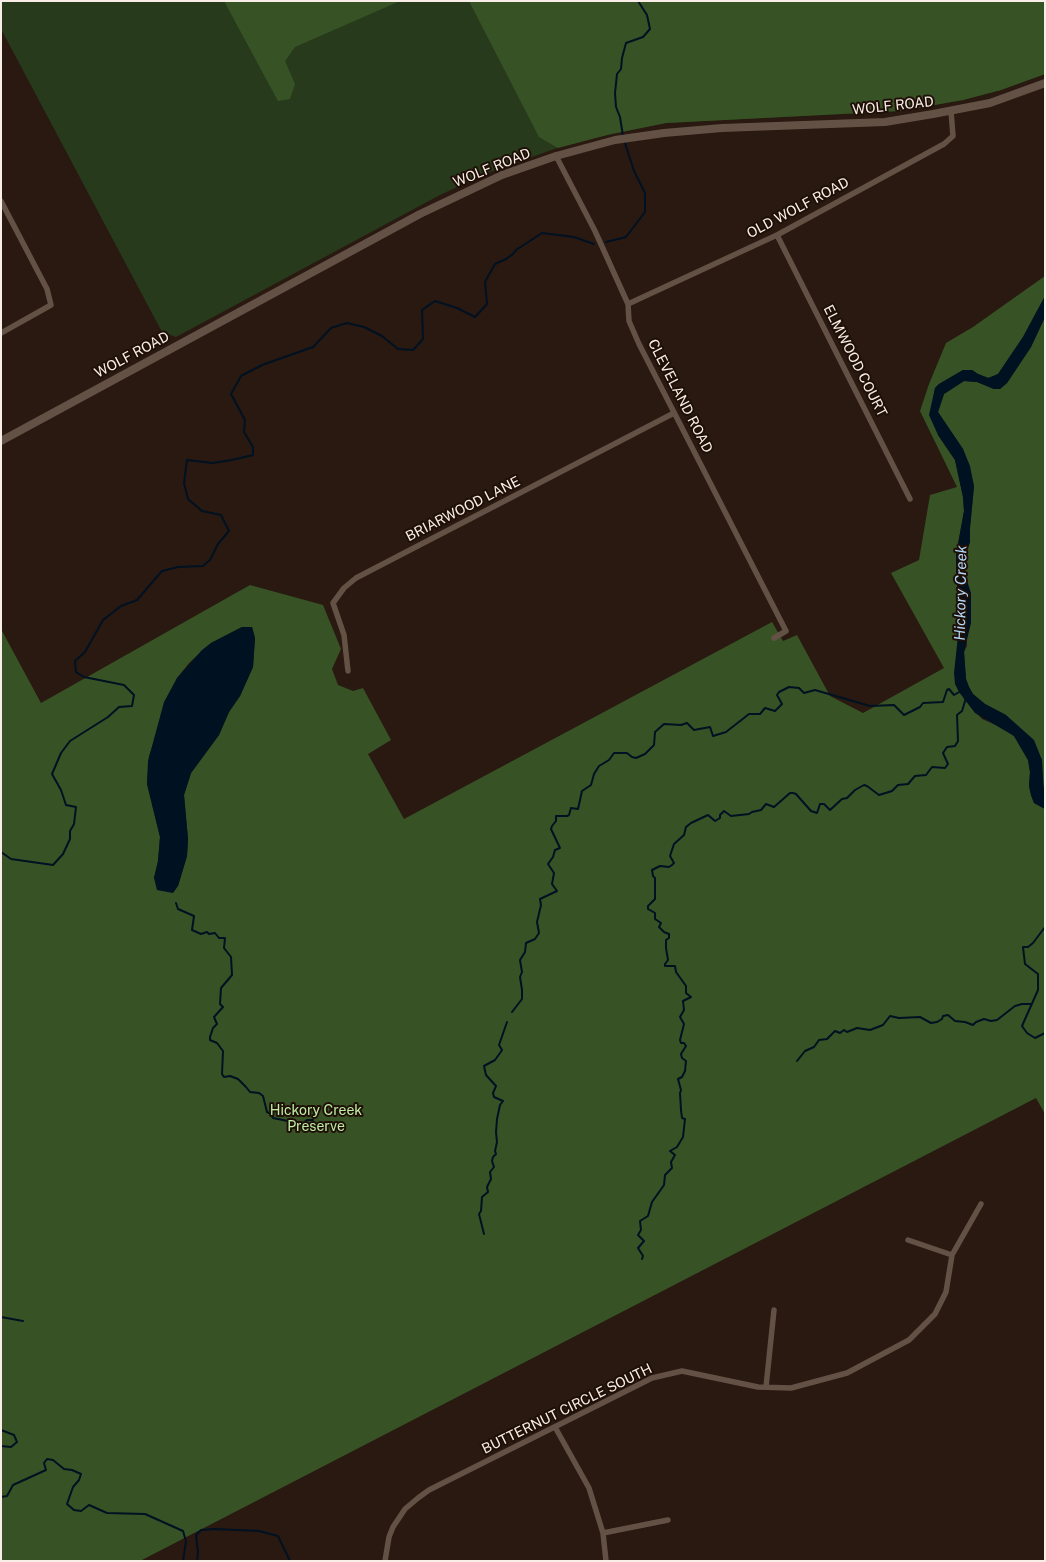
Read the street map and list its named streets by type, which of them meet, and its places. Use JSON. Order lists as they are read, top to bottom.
{
  "streets": {
    "main road": ["WOLF ROAD"],
    "street": [
      "OLD WOLF ROAD",
      "ELMWOOD COURT",
      "CLEVELAND ROAD",
      "BRIARWOOD LANE",
      "BUTTERNUT CIRCLE SOUTH"
    ]
  },
  "crossings": [
    ["WOLF ROAD", "OLD WOLF ROAD"],
    ["WOLF ROAD", "CLEVELAND ROAD"],
    ["OLD WOLF ROAD", "ELMWOOD COURT"],
    ["OLD WOLF ROAD", "CLEVELAND ROAD"],
    ["CLEVELAND ROAD", "BRIARWOOD LANE"]
  ],
  "water": ["Hickory Creek"],
  "parks": ["Hickory Creek Preserve"]
}
